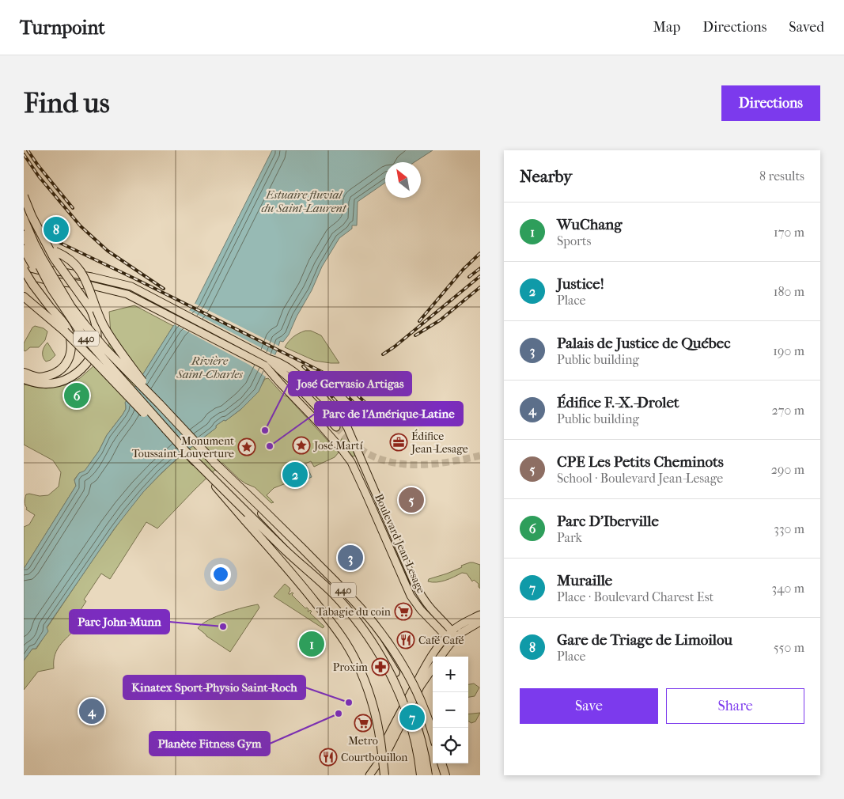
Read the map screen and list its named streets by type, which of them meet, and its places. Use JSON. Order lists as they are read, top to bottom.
{
  "streets": {
    "highway": ["440"],
    "main road": ["Boulevard Jean-Lesage"]
  },
  "water": ["Estuaire fluvial du Saint-Laurent", "Rivière Saint-Charles"],
  "places": {
    "other": [
      "José Gervasio Artigas",
      "Parc de l'Amérique-Latine",
      "Parc John-Munn",
      "Kinatex Sport-Physio Saint-Roch",
      "Planète Fitness Gym"
    ],
    "office": ["Édifice Jean-Lesage"],
    "place": ["José Martí", "Monument Toussaint-Louverture"],
    "supermarket": ["Tabagie du coin", "Metro"],
    "restaurant": ["Café Café", "Courtbouillon"],
    "pharmacy": ["Proxim"]
  },
  "north": "top left",
  "page": {
    "header": "Turnpoint",
    "nav": ["Map", "Directions", "Saved"],
    "buttons": [
      "Directions",
      ["Save", "Share"]
    ],
    "title": "Find us",
    "heading": ["Nearby", "8 results"],
    "list": [
      {
        "mark": "1",
        "name": "WuChang",
        "note": "Sports",
        "value": "170 m"
      },
      {
        "mark": "2",
        "name": "Justice!",
        "note": "Place",
        "value": "180 m"
      },
      {
        "mark": "3",
        "name": "Palais de Justice de Québec",
        "note": "Public building",
        "value": "190 m"
      },
      {
        "mark": "4",
        "name": "Édifice F.-X.-Drolet",
        "note": "Public building",
        "value": "270 m"
      },
      {
        "mark": "5",
        "name": "CPE Les Petits Cheminots",
        "note": "School · Boulevard Jean-Lesage",
        "value": "290 m"
      },
      {
        "mark": "6",
        "name": "Parc D'Iberville",
        "note": "Park",
        "value": "330 m"
      },
      {
        "mark": "7",
        "name": "Muraille",
        "note": "Place · Boulevard Charest Est",
        "value": "340 m"
      },
      {
        "mark": "8",
        "name": "Gare de Triage de Limoilou",
        "note": "Place",
        "value": "550 m"
      }
    ],
    "pins": [
      "8",
      "6",
      "2",
      "5",
      "3",
      "1",
      "4",
      "7"
    ],
    "map_buttons": ["+", "−"]
  }
}
